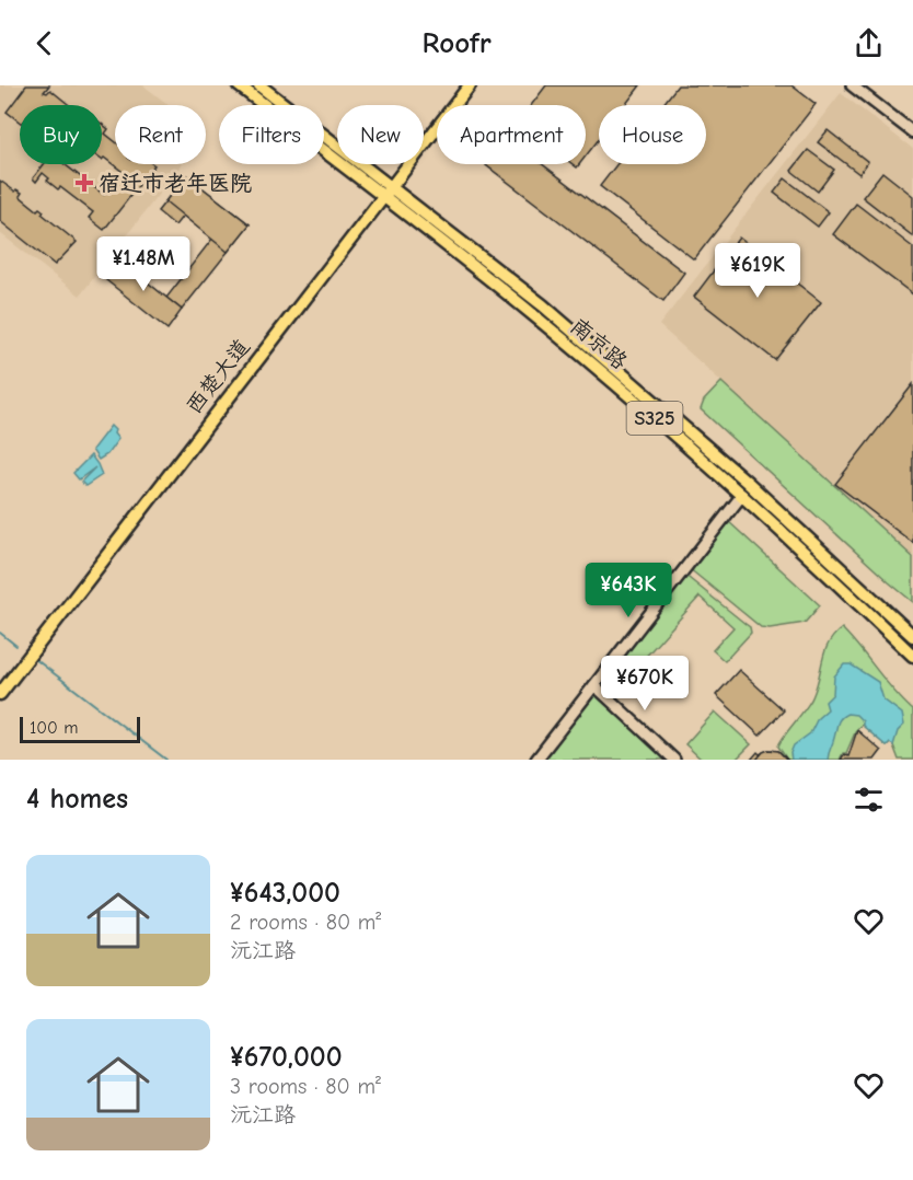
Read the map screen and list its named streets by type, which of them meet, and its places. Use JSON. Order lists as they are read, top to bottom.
{
  "streets": {
    "main road": ["南京路", "西楚大道", "S325"]
  },
  "crossings": [
    ["南京路", "西楚大道"]
  ],
  "places": {
    "health": ["宿迁市老年医院"]
  },
  "scale_bar": "100 m",
  "page": {
    "header": "Roofr",
    "chip": [
      "Buy",
      "Rent",
      "Filters",
      "New",
      "Apartment",
      "House"
    ],
    "price": [
      "¥1.48M",
      "¥619K",
      "¥643K",
      "¥670K"
    ],
    "scale": "100 m",
    "heading": "4 homes",
    "list": [
      {
        "name": "¥643,000",
        "note": "2 rooms · 80 m² · 沅江路"
      },
      {
        "name": "¥670,000",
        "note": "3 rooms · 80 m² · 沅江路"
      }
    ]
  }
}
